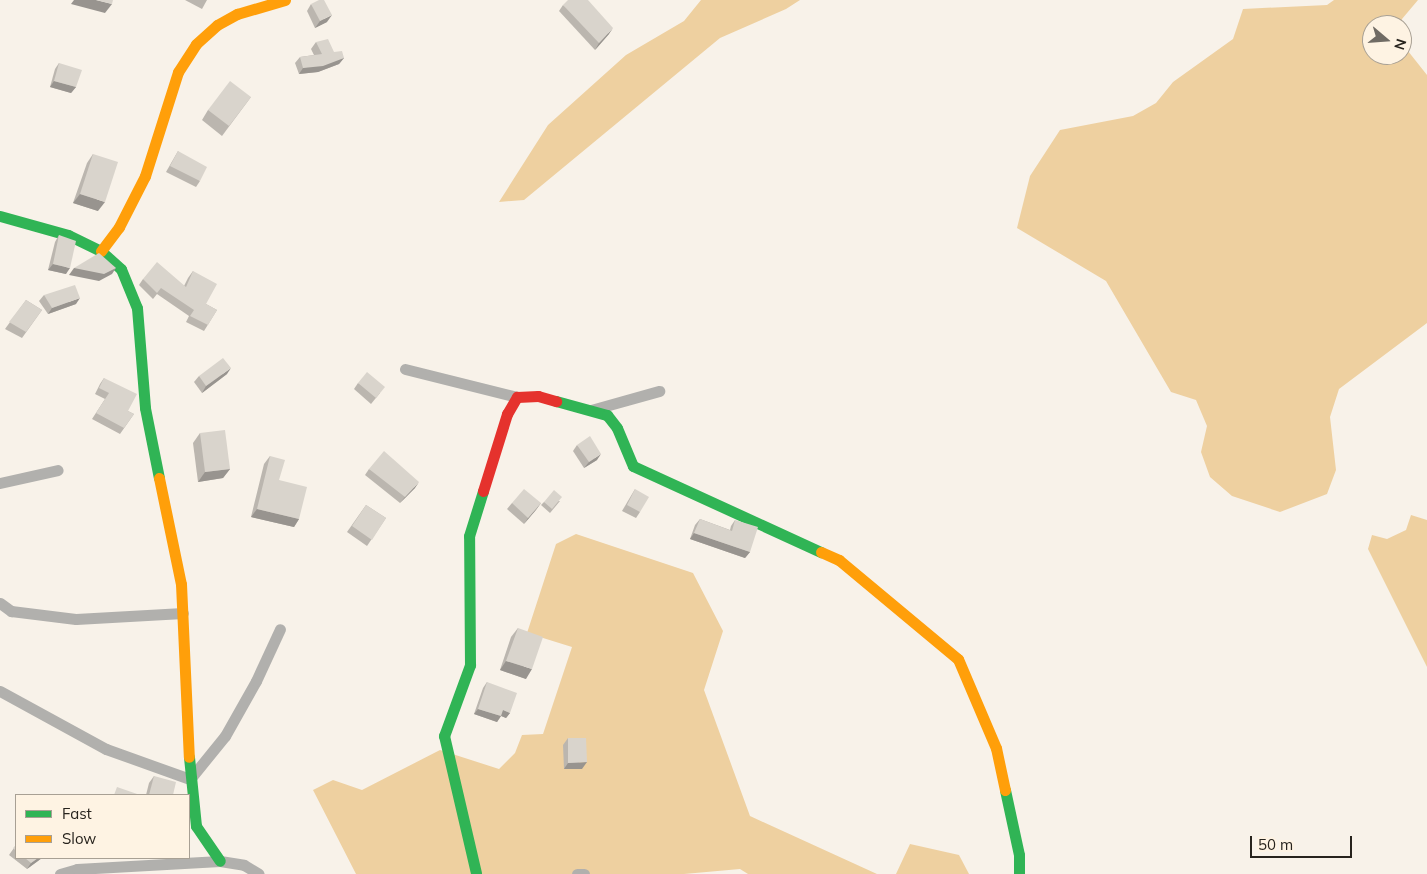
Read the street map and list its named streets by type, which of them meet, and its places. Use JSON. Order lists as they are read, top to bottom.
{
  "legend": ["Fast", "Slow"],
  "scale_bar": "50 m",
  "north": "right"
}
